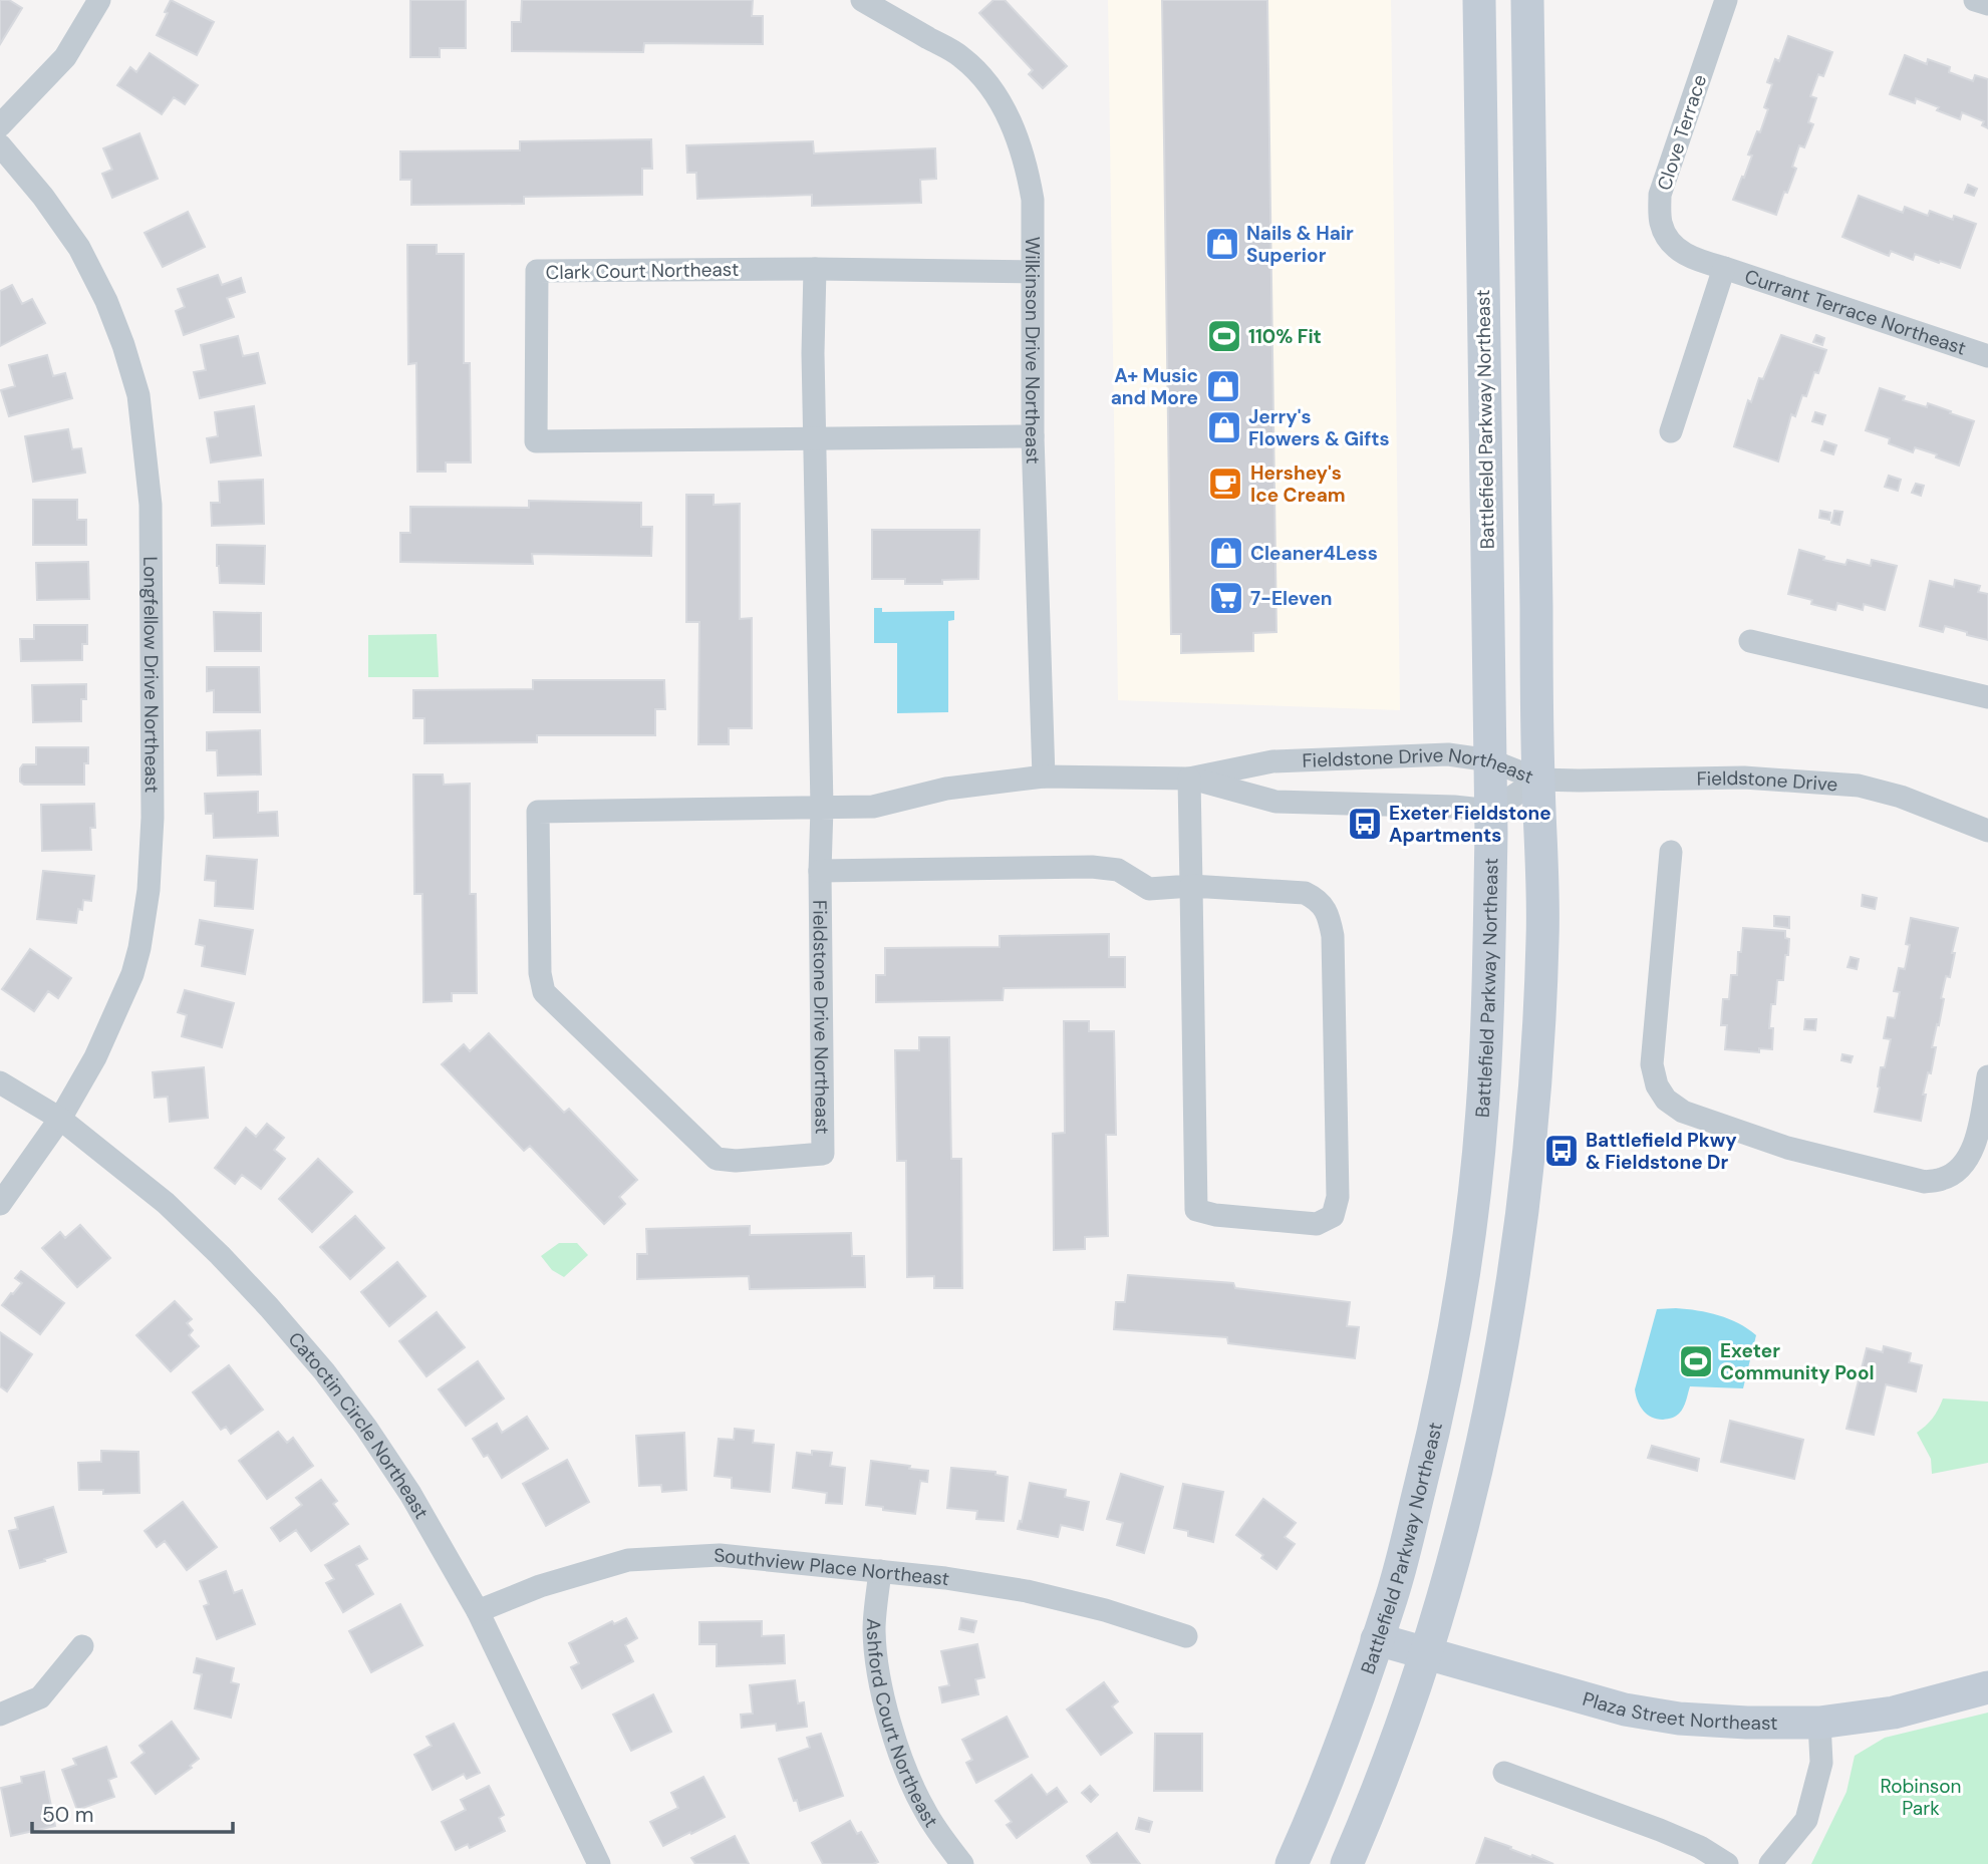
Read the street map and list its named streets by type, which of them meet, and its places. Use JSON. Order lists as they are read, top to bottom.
{
  "streets": {
    "main road": ["Battlefield Parkway Northeast", "Plaza Street Northeast"],
    "street": [
      "Clove Terrace",
      "Clark Court Northeast",
      "Currant Terrace Northeast",
      "Wilkinson Drive Northeast",
      "Longfellow Drive Northeast",
      "Fieldstone Drive Northeast",
      "Fieldstone Drive",
      "Catoctin Circle Northeast",
      "Southview Place Northeast",
      "Ashford Court Northeast"
    ]
  },
  "crossings": [
    ["Clove Terrace", "Currant Terrace Northeast"],
    ["Clark Court Northeast", "Wilkinson Drive Northeast"],
    ["Wilkinson Drive Northeast", "Fieldstone Drive Northeast"],
    ["Battlefield Parkway Northeast", "Fieldstone Drive Northeast"],
    ["Battlefield Parkway Northeast", "Plaza Street Northeast"],
    ["Longfellow Drive Northeast", "Catoctin Circle Northeast"],
    ["Fieldstone Drive Northeast", "Fieldstone Drive"],
    ["Catoctin Circle Northeast", "Southview Place Northeast"],
    ["Southview Place Northeast", "Ashford Court Northeast"]
  ],
  "parks": ["Robinson Park"],
  "places": {
    "shop": [
      "Nails & Hair Superior",
      "A+ Music and More",
      "Jerry's Flowers & Gifts",
      "Cleaner4Less"
    ],
    "sports": ["110% Fit", "Exeter Community Pool"],
    "cafe": ["Hershey's Ice Cream"],
    "supermarket": ["7-Eleven"],
    "bus stop": ["Exeter Fieldstone Apartments", "Battlefield Pkwy & Fieldstone Dr"]
  },
  "scale_bar": "50 m"
}
